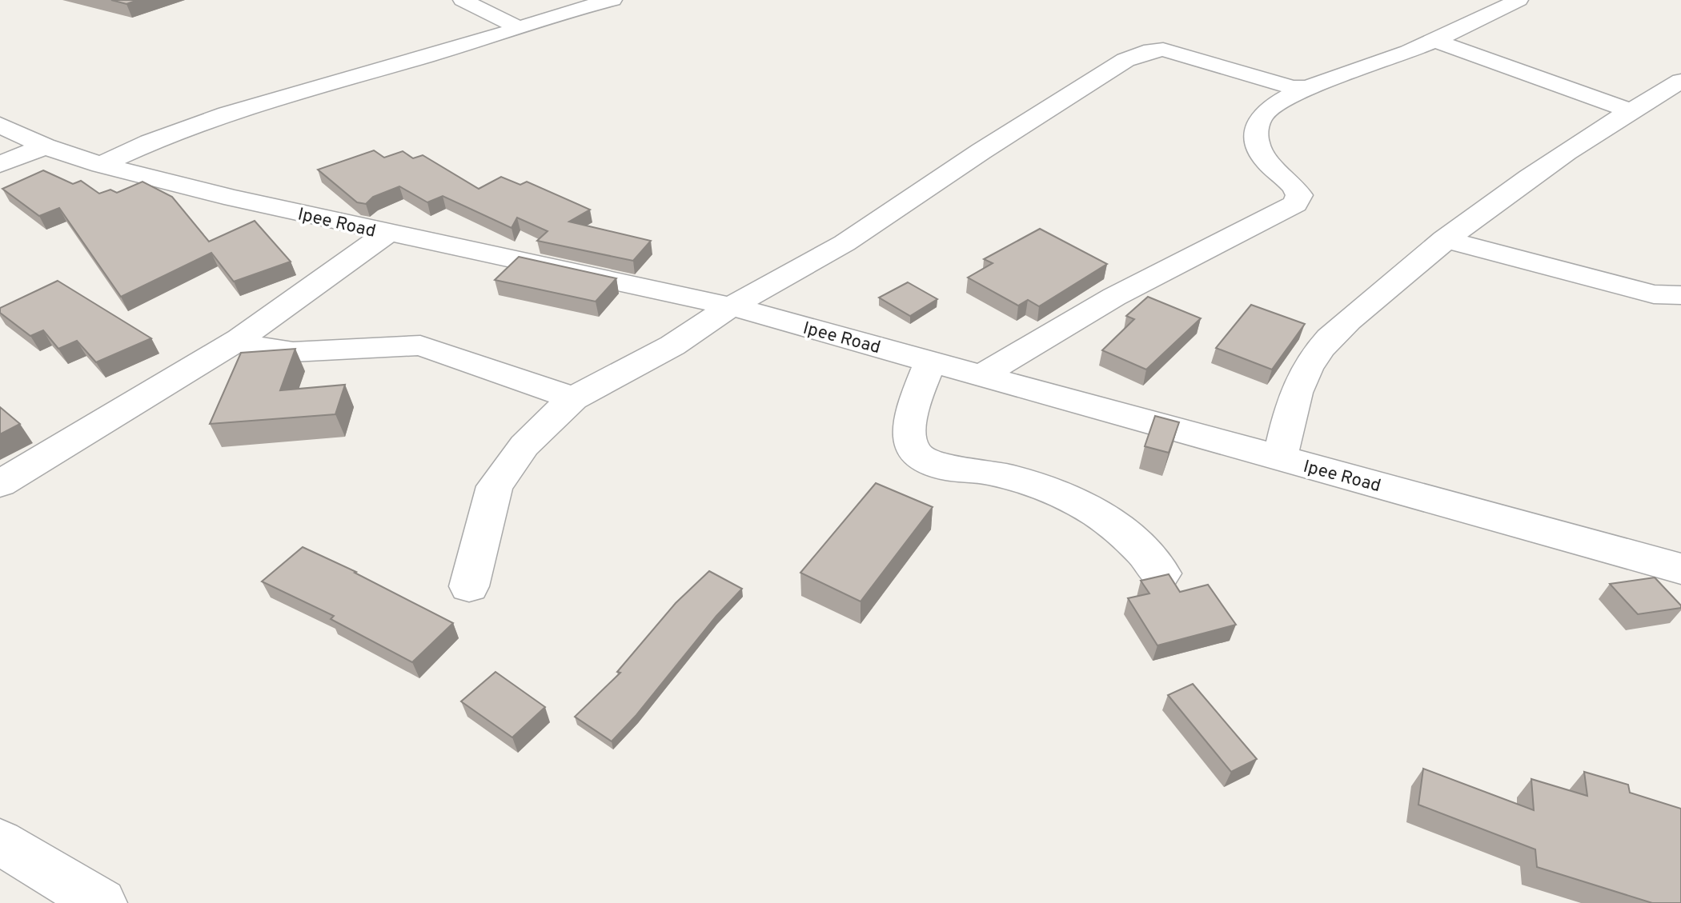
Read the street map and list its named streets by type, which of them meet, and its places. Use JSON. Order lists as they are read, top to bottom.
{
  "streets": {
    "street": ["Ipee Road"]
  }
}
